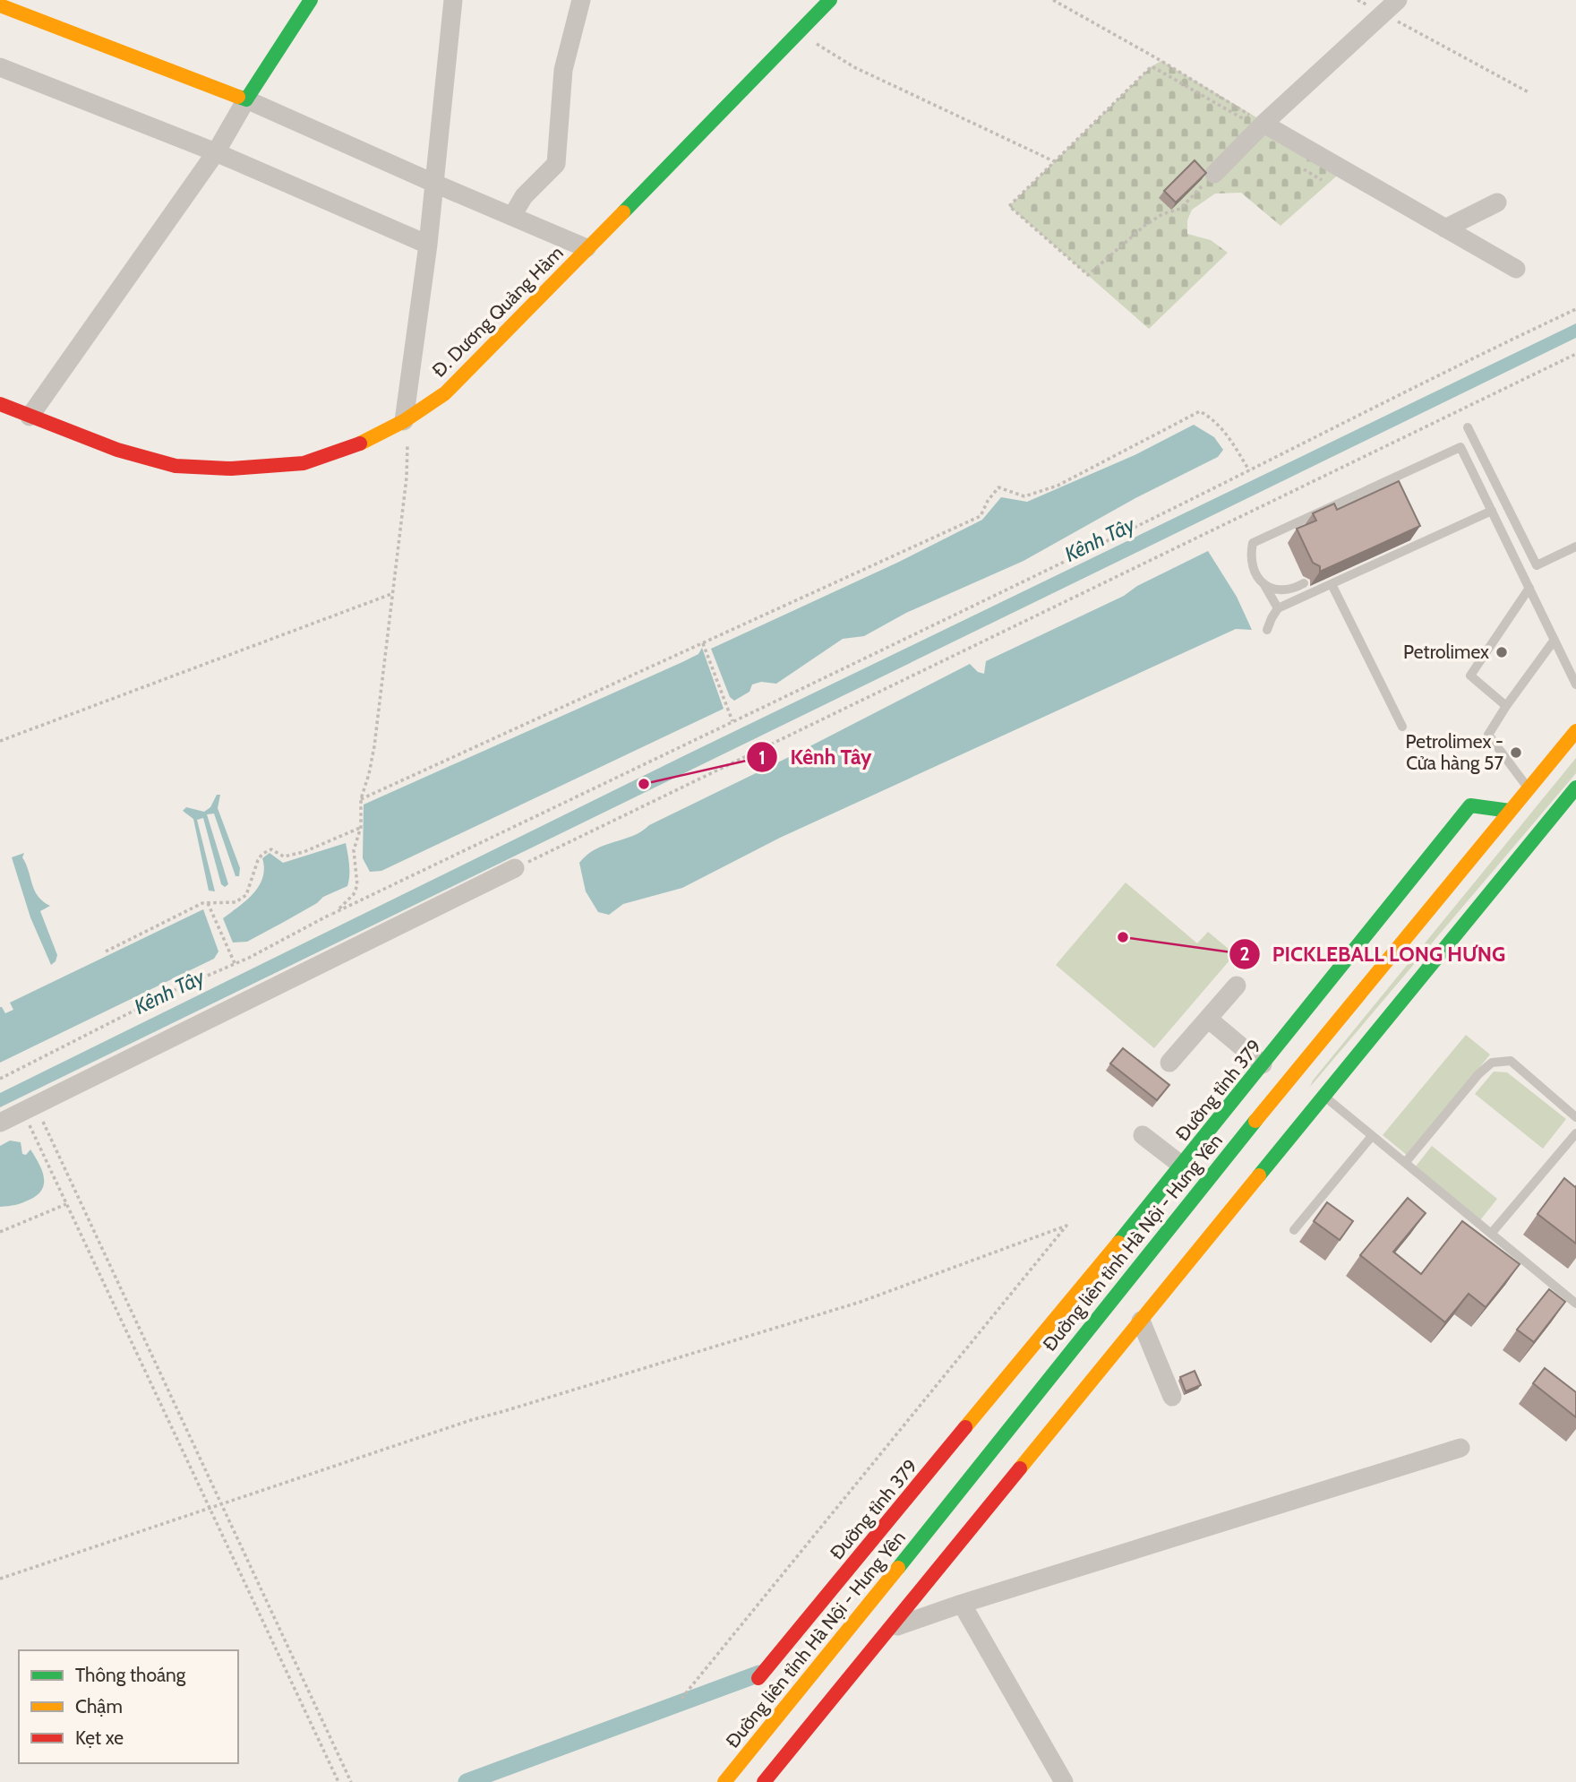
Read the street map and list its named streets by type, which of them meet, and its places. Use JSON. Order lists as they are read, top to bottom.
{
  "streets": {
    "main road": ["Đ. Dương Quảng Hàm", "Đường tỉnh 379", "Đường liên tỉnh Hà Nội - Hưng Yên"]
  },
  "crossings": [
    ["Đường tỉnh 379", "Đường liên tỉnh Hà Nội - Hưng Yên"]
  ],
  "water": ["Kênh Tây"],
  "places": [
    "Petrolimex",
    "Petrolimex - Cửa hàng 57",
    "Kênh Tây",
    "PICKLEBALL LONG HƯNG"
  ],
  "legend": ["Thông thoáng", "Chậm", "Kẹt xe"]
}
